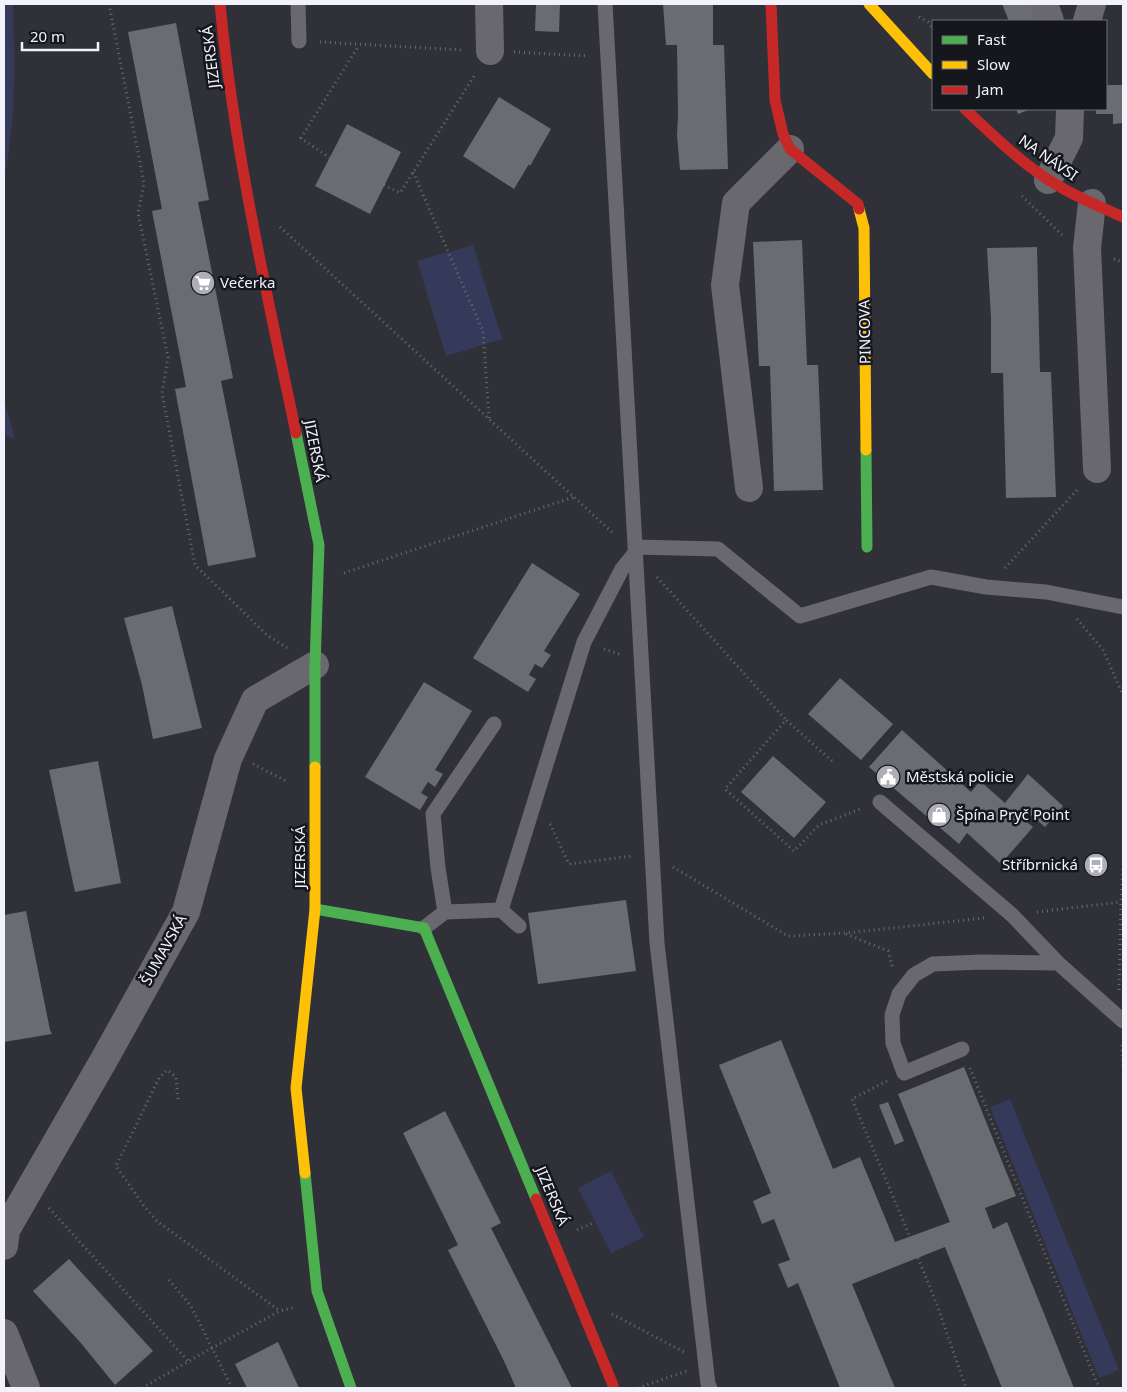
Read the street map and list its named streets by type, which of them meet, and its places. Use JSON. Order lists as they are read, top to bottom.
{
  "streets": {
    "street": [
      "JIZERSKÁ",
      "NA NÁVSI",
      "PINCOVA",
      "ŠUMAVSKÁ"
    ]
  },
  "crossings": [
    ["JIZERSKÁ", "ŠUMAVSKÁ"]
  ],
  "places": {
    "supermarket": ["Večerka"],
    "public building": ["Městská policie"],
    "shop": ["Špína Pryč Point"],
    "bus stop": ["Stříbrnická"]
  },
  "legend": ["Fast", "Slow", "Jam"],
  "scale_bar": "20 m"
}
